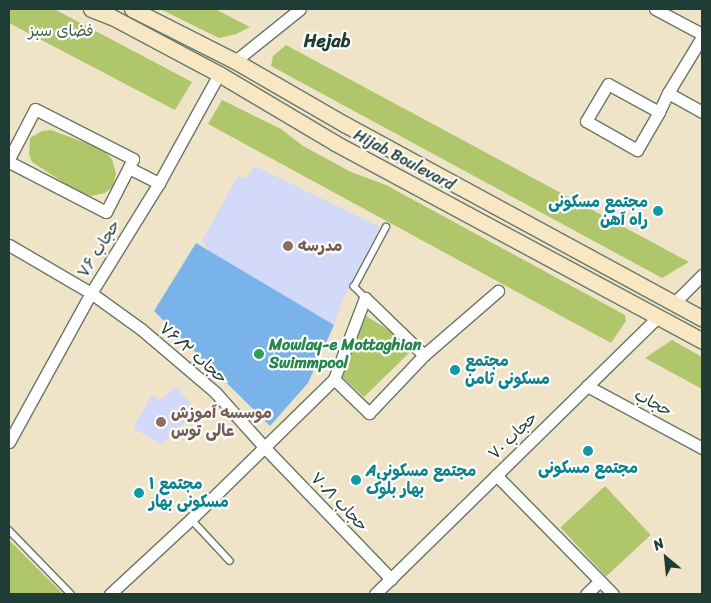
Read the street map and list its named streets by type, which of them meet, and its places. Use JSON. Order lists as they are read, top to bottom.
{
  "streets": {
    "main road": ["Hijab Boulevard"],
    "street": [
      "حجاب ۷۶",
      "حجاب ۷۶/۲",
      "حجاب",
      "حجاب ۷۰",
      "حجاب ۷۰/۱"
    ]
  },
  "crossings": [
    ["Hijab Boulevard", "حجاب ۷۶"],
    ["Hijab Boulevard", "حجاب ۷۰"],
    ["حجاب ۷۶", "حجاب ۷۶/۲"],
    ["حجاب ۷۶/۲", "حجاب ۷۰/۱"],
    ["حجاب", "حجاب ۷۰"],
    ["حجاب ۷۰", "حجاب ۷۰/۱"]
  ],
  "districts": ["Hejab"],
  "parks": ["فضای سبز"],
  "places": [
    "مجتمع مسکونی راه آهن",
    "مدرسه",
    "Mowlay-e Mottaghian Swimmpool",
    "مجتمع مسکونی ثامن",
    "موسسه آموزش عالی توس",
    "مجتمع مسکونی",
    "Aمجتمع مسکونی بهار بلوک",
    "۱ مجتمع مسکونی بهار"
  ],
  "north": "top left"
}
